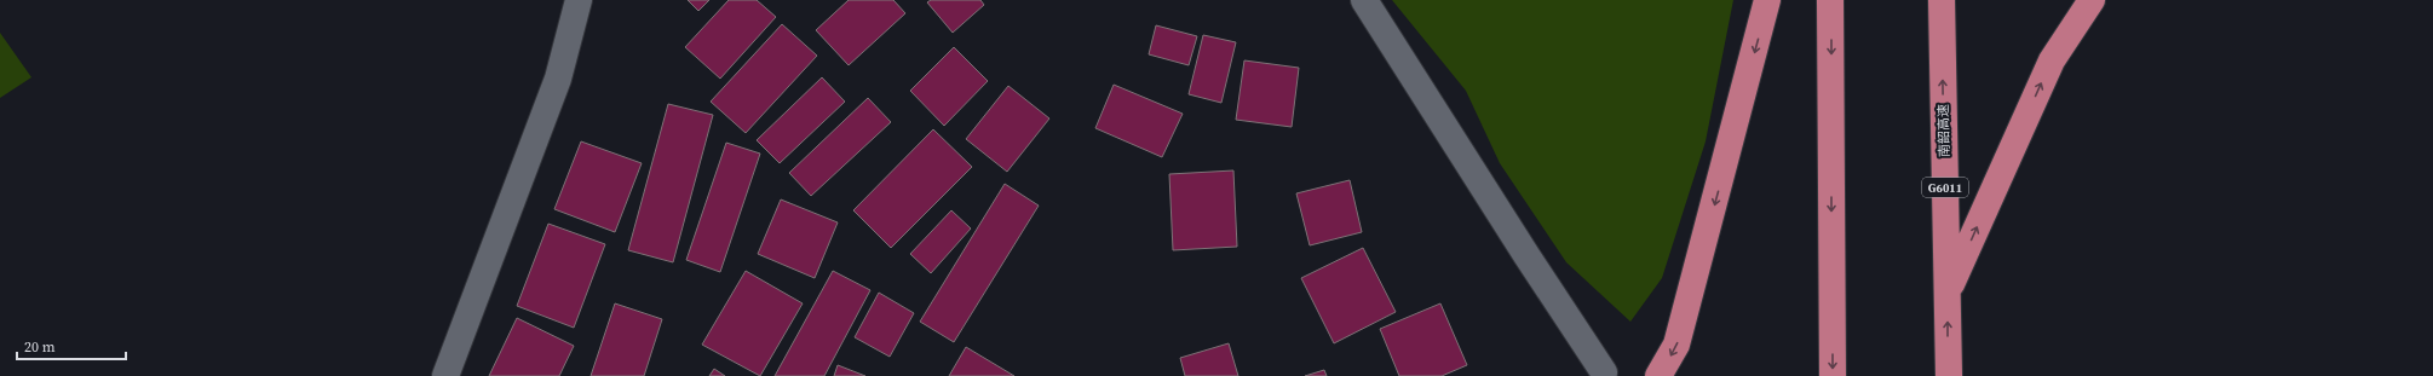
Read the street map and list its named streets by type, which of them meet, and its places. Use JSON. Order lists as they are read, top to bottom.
{
  "streets": {
    "highway": ["南韶高速", "G6011"]
  },
  "scale_bar": "20 m"
}
